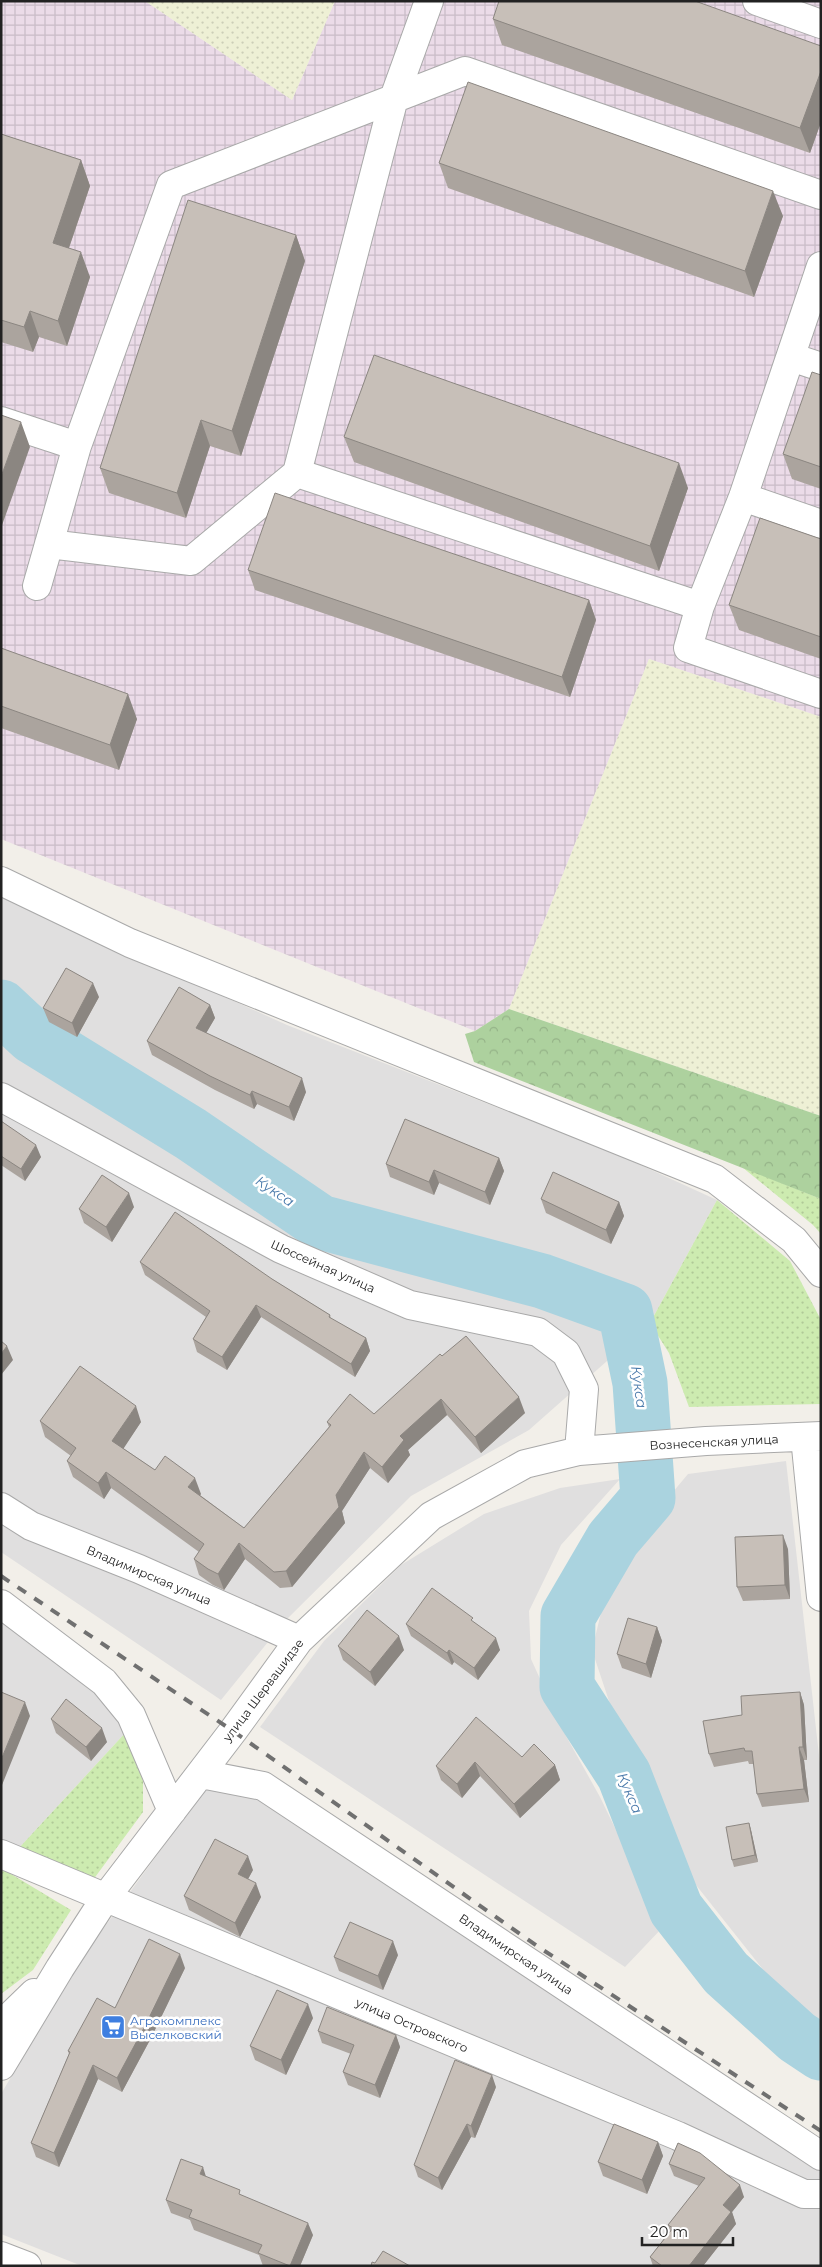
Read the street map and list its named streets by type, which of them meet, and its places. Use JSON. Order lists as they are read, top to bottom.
{
  "streets": {
    "street": [
      "Шоссейная улица",
      "Вознесенская улица",
      "Владимирская улица",
      "улица Шервашидзе",
      "улица Островского"
    ]
  },
  "crossings": [
    ["Шоссейная улица", "улица Шервашидзе"],
    ["Вознесенская улица", "улица Шервашидзе"],
    ["Владимирская улица", "улица Шервашидзе"],
    ["улица Шервашидзе", "улица Островского"]
  ],
  "water": ["Кукса"],
  "places": {
    "supermarket": ["Агрокомплекс Выселковский"]
  },
  "scale_bar": "20 m"
}
